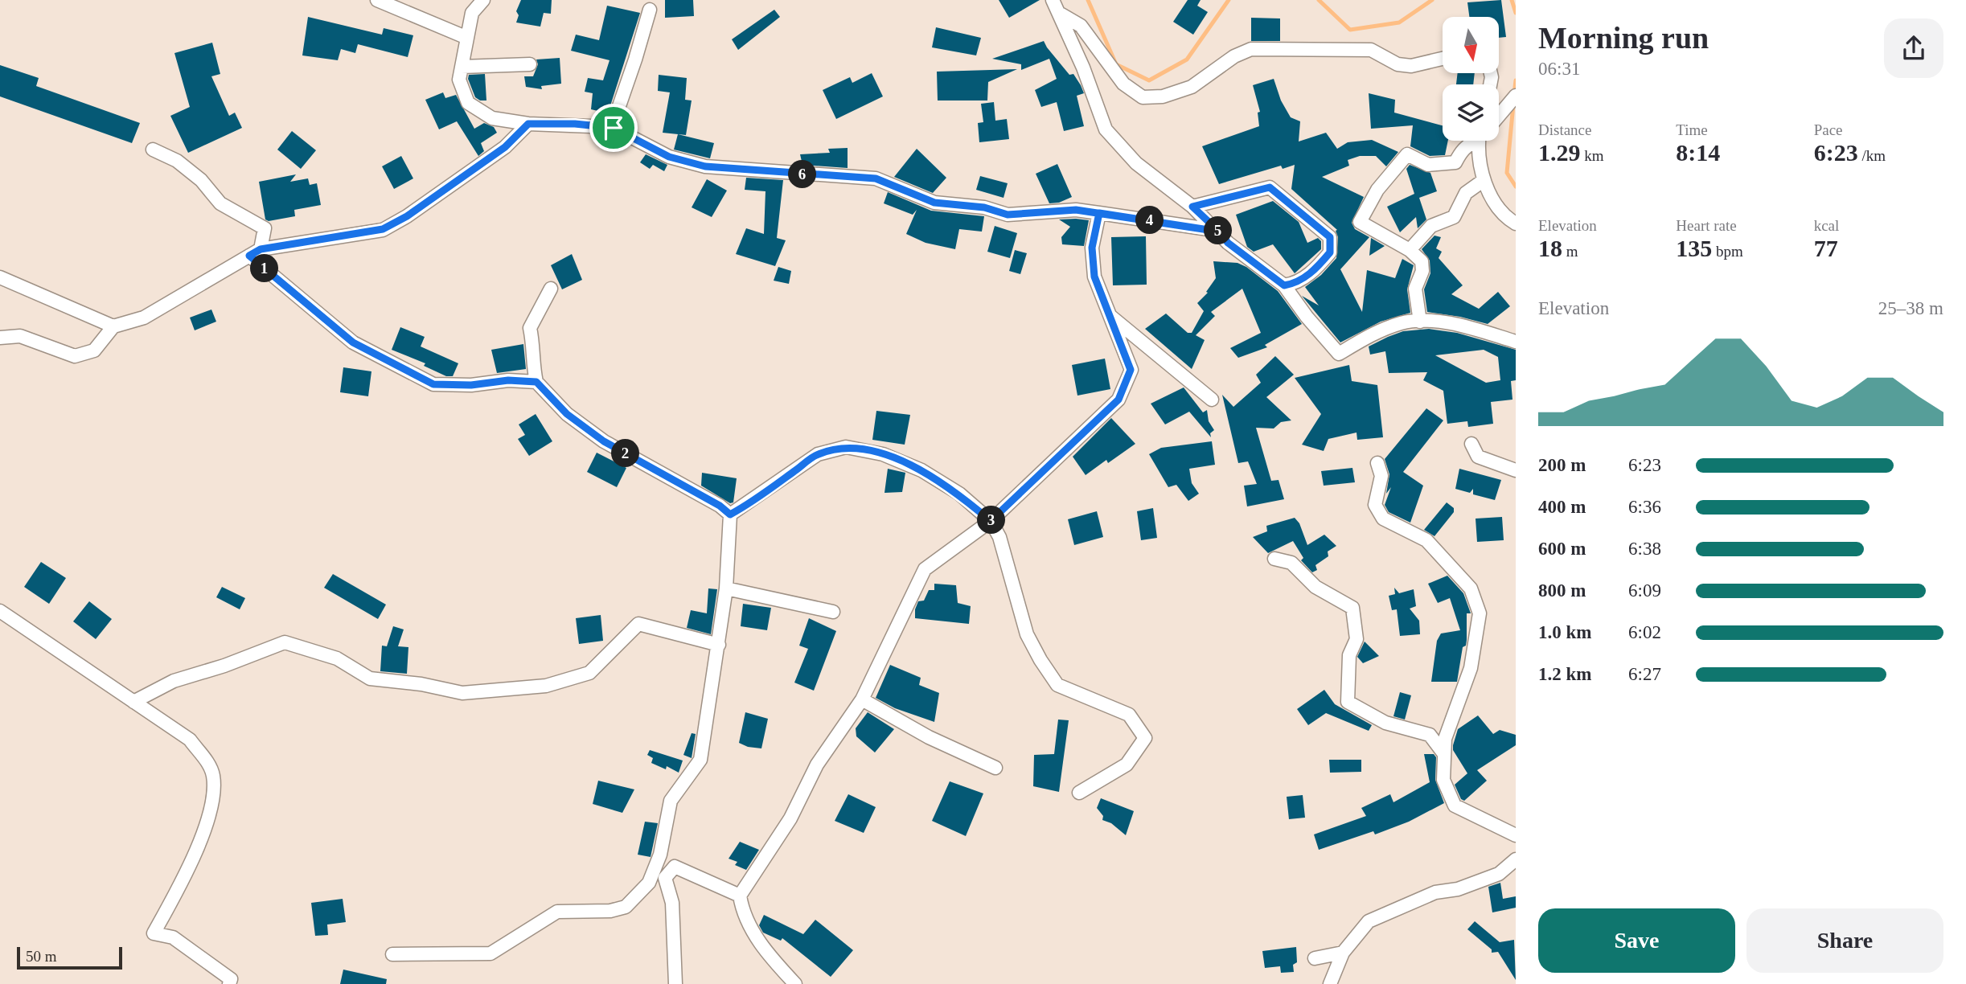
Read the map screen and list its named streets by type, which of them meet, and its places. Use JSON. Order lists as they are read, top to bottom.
{
  "scale_bar": "50 m",
  "north": "bottom",
  "page": {
    "heading": ["Morning run", "06:31"],
    "stats": [
      ["Distance", "1.29 km"],
      ["Time", "8:14"],
      ["Pace", "6:23 /km"],
      ["Elevation", "18 m"],
      ["Heart rate", "135 bpm"],
      ["kcal", "77"]
    ],
    "pins": [
      "6",
      "4",
      "5",
      "1",
      "2",
      "3"
    ],
    "chart": ["Elevation", "25–38 m"],
    "list": [
      {
        "name": "200 m",
        "note": "6:23"
      },
      {
        "name": "400 m",
        "note": "6:36"
      },
      {
        "name": "600 m",
        "note": "6:38"
      },
      {
        "name": "800 m",
        "note": "6:09"
      },
      {
        "name": "1.0 km",
        "note": "6:02"
      },
      {
        "name": "1.2 km",
        "note": "6:27"
      }
    ],
    "buttons": ["Save", "Share"],
    "scale": "50 m"
  }
}
